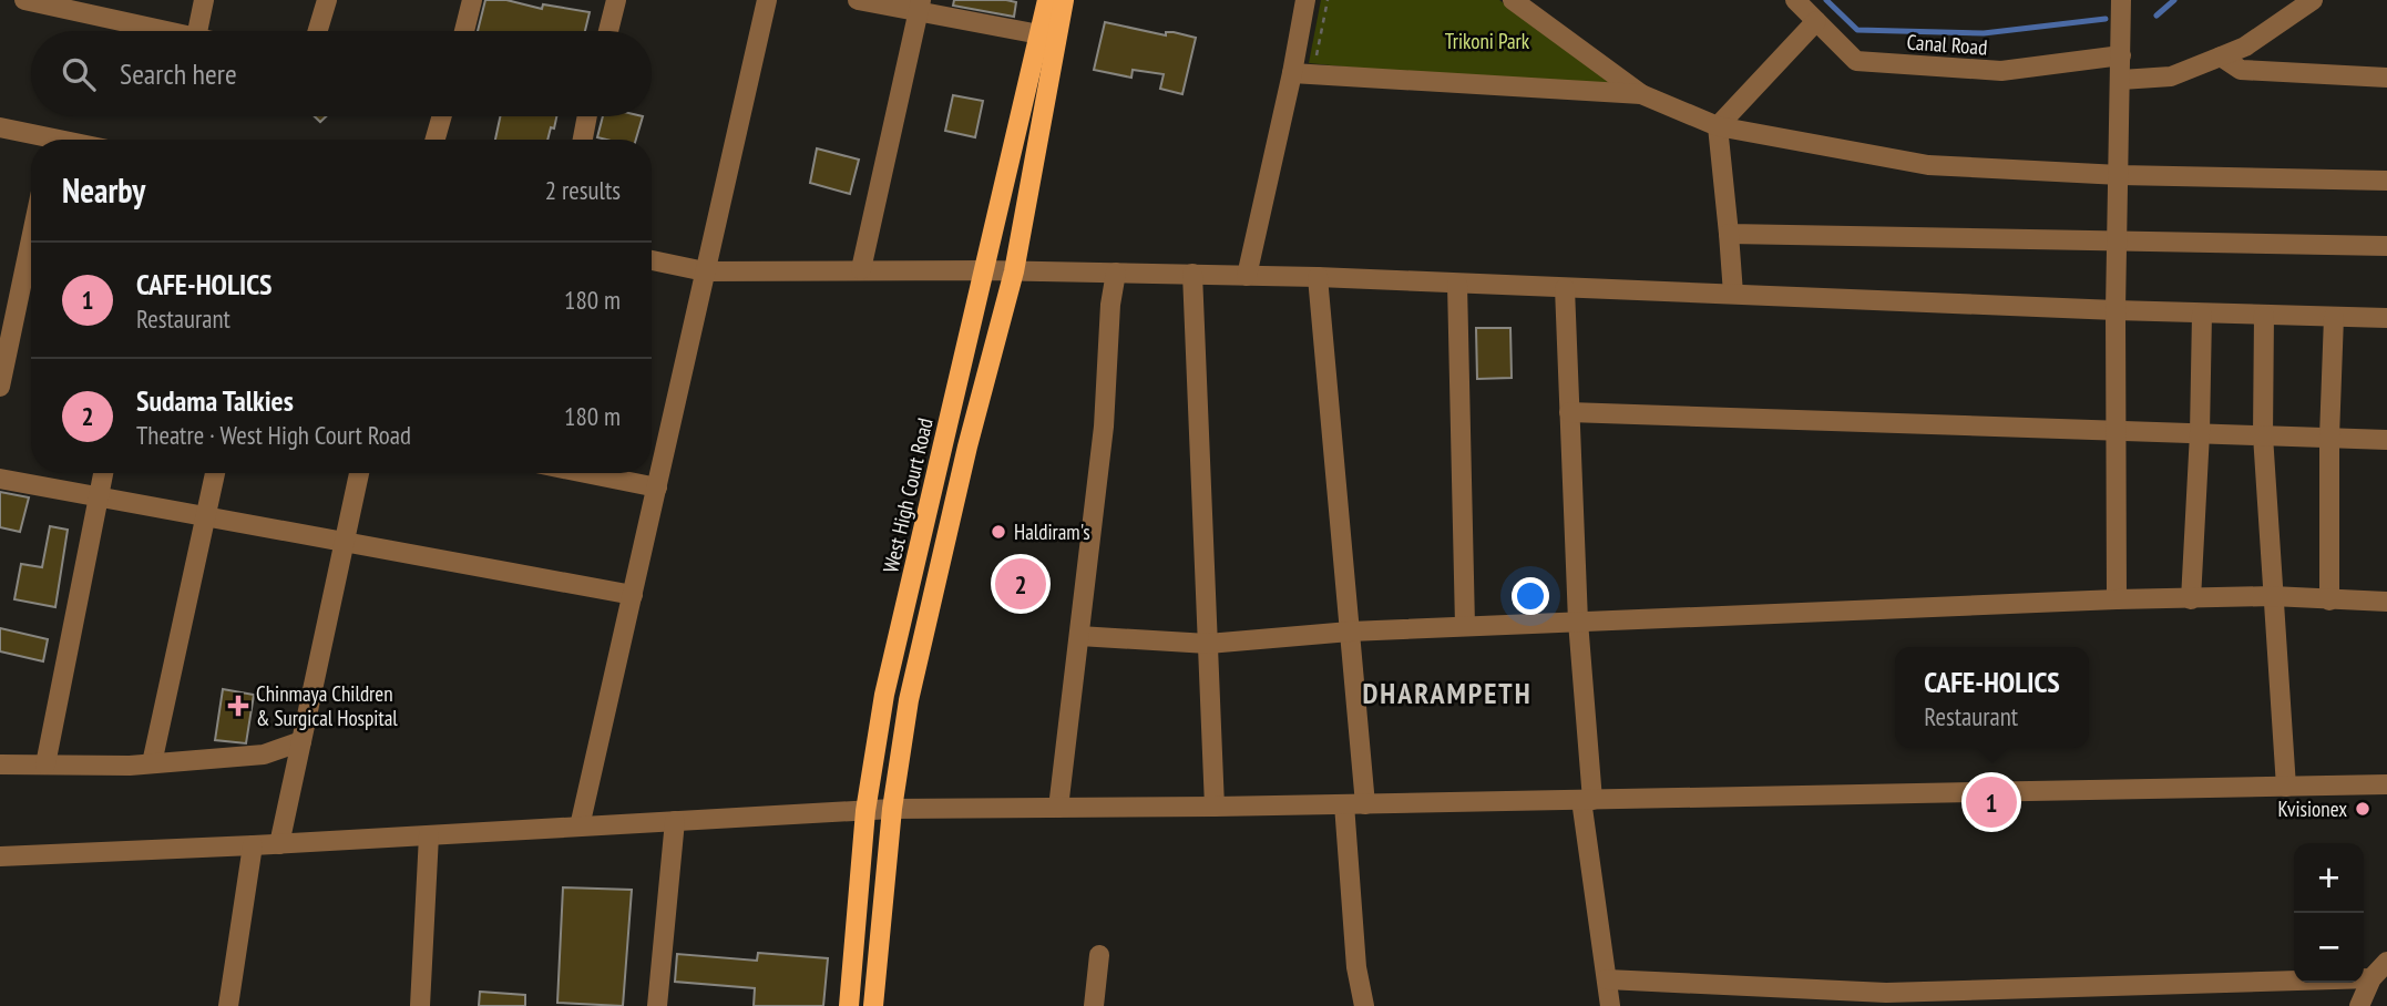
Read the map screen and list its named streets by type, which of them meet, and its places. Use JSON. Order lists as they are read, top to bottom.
{
  "streets": {
    "main road": ["West High Court Road"],
    "street": ["Canal Road"]
  },
  "districts": ["DHARAMPETH"],
  "parks": ["Trikoni Park"],
  "places": {
    "other": ["Haldiram's", "Kvisionex"],
    "health": ["Chinmaya Children & Surgical Hospital"]
  },
  "page": {
    "search": "Search here",
    "heading": ["Nearby", "2 results"],
    "list": [
      {
        "mark": "1",
        "name": "CAFE-HOLICS",
        "note": "Restaurant",
        "value": "180 m"
      },
      {
        "mark": "2",
        "name": "Sudama Talkies",
        "note": "Theatre · West High Court Road",
        "value": "180 m"
      }
    ],
    "pins": ["2", "1"],
    "popup": ["CAFE-HOLICS", "Restaurant"],
    "map_buttons": ["+", "−"]
  }
}
